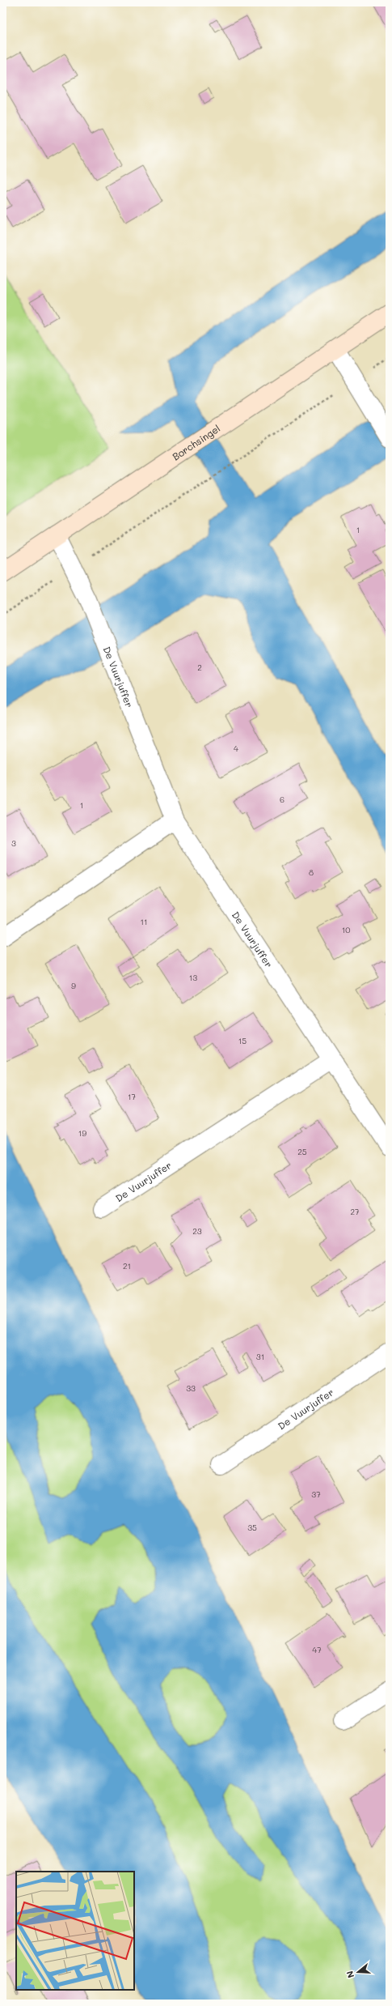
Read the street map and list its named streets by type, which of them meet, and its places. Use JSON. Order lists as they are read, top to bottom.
{
  "streets": {
    "main road": ["Borchsingel"],
    "street": ["De Vuurjuffer"]
  },
  "crossings": [
    ["Borchsingel", "De Vuurjuffer"]
  ],
  "house_numbers": [
    "1",
    "2",
    "4",
    "6",
    "1",
    "3",
    "8",
    "11",
    "10",
    "13",
    "9",
    "15",
    "17",
    "19",
    "25",
    "27",
    "23",
    "21",
    "31",
    "33",
    "37",
    "35",
    "47"
  ],
  "north": "left"
}
